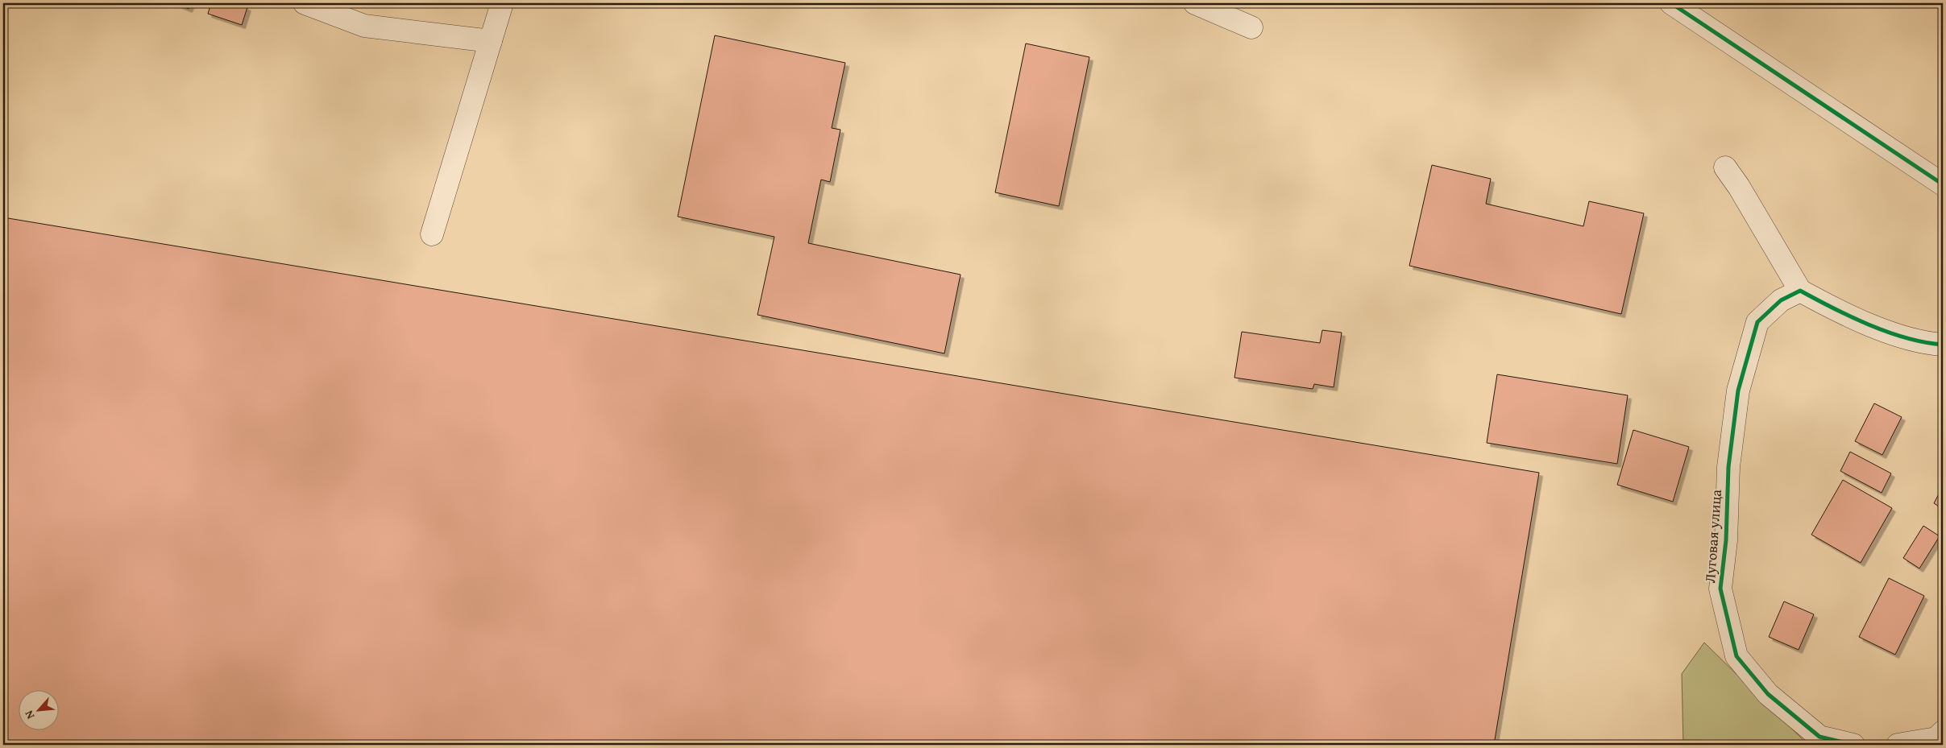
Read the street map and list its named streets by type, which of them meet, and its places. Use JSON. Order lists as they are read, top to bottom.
{
  "streets": {
    "street": ["Луговая улица"]
  },
  "north": "bottom left"
}
